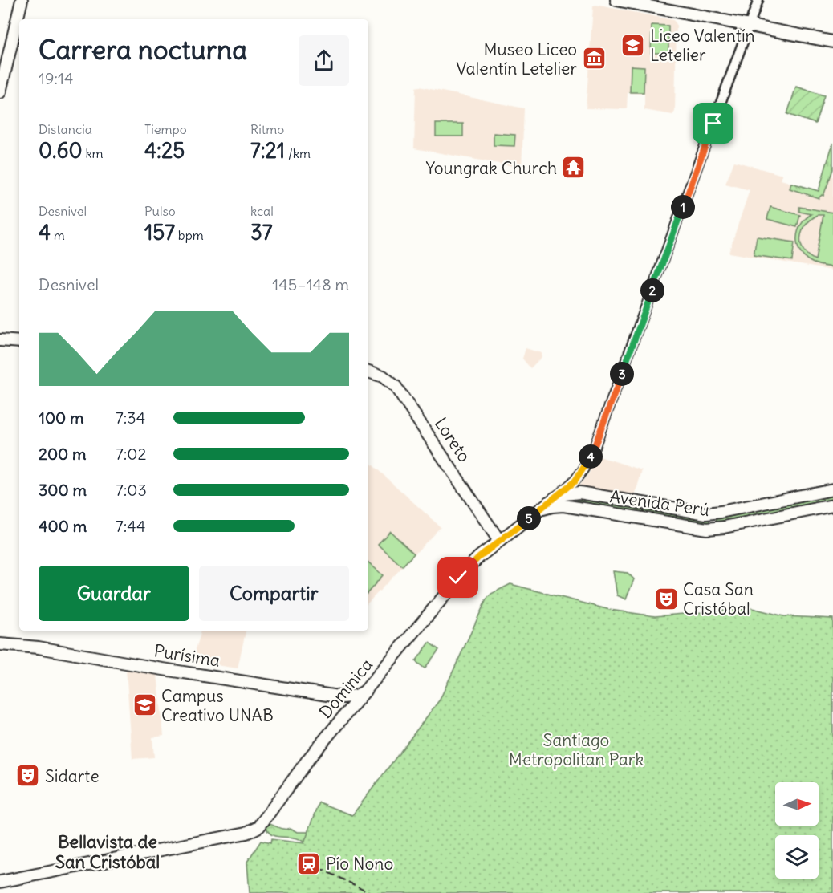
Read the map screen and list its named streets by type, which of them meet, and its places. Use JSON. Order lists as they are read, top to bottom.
{
  "streets": {
    "main road": [
      "Loreto",
      "Avenida Perú",
      "Purísima",
      "Dominica"
    ]
  },
  "crossings": [
    ["Loreto", "Dominica"],
    ["Avenida Perú", "Dominica"],
    ["Purísima", "Dominica"]
  ],
  "districts": ["Bellavista de San Cristóbal"],
  "parks": ["Santiago Metropolitan Park"],
  "places": {
    "school or university": ["Liceo Valentín Letelier", "Campus Creativo UNAB"],
    "museum": ["Museo Liceo Valentín Letelier"],
    "temple": ["Youngrak Church"],
    "theatre": ["Casa San Cristóbal", "Sidarte"],
    "station": ["Pío Nono"]
  },
  "north": "right",
  "page": {
    "heading": ["Carrera nocturna", "19:14"],
    "stats": [
      ["Distancia", "0.60 km"],
      ["Tiempo", "4:25"],
      ["Ritmo", "7:21 /km"],
      ["Desnivel", "4 m"],
      ["Pulso", "157 bpm"],
      ["kcal", "37"]
    ],
    "pins": [
      "1",
      "2",
      "3",
      "4",
      "5"
    ],
    "chart": ["Desnivel", "145–148 m"],
    "list": [
      {
        "name": "100 m",
        "note": "7:34"
      },
      {
        "name": "200 m",
        "note": "7:02"
      },
      {
        "name": "300 m",
        "note": "7:03"
      },
      {
        "name": "400 m",
        "note": "7:44"
      }
    ],
    "buttons": ["Guardar", "Compartir"]
  }
}
